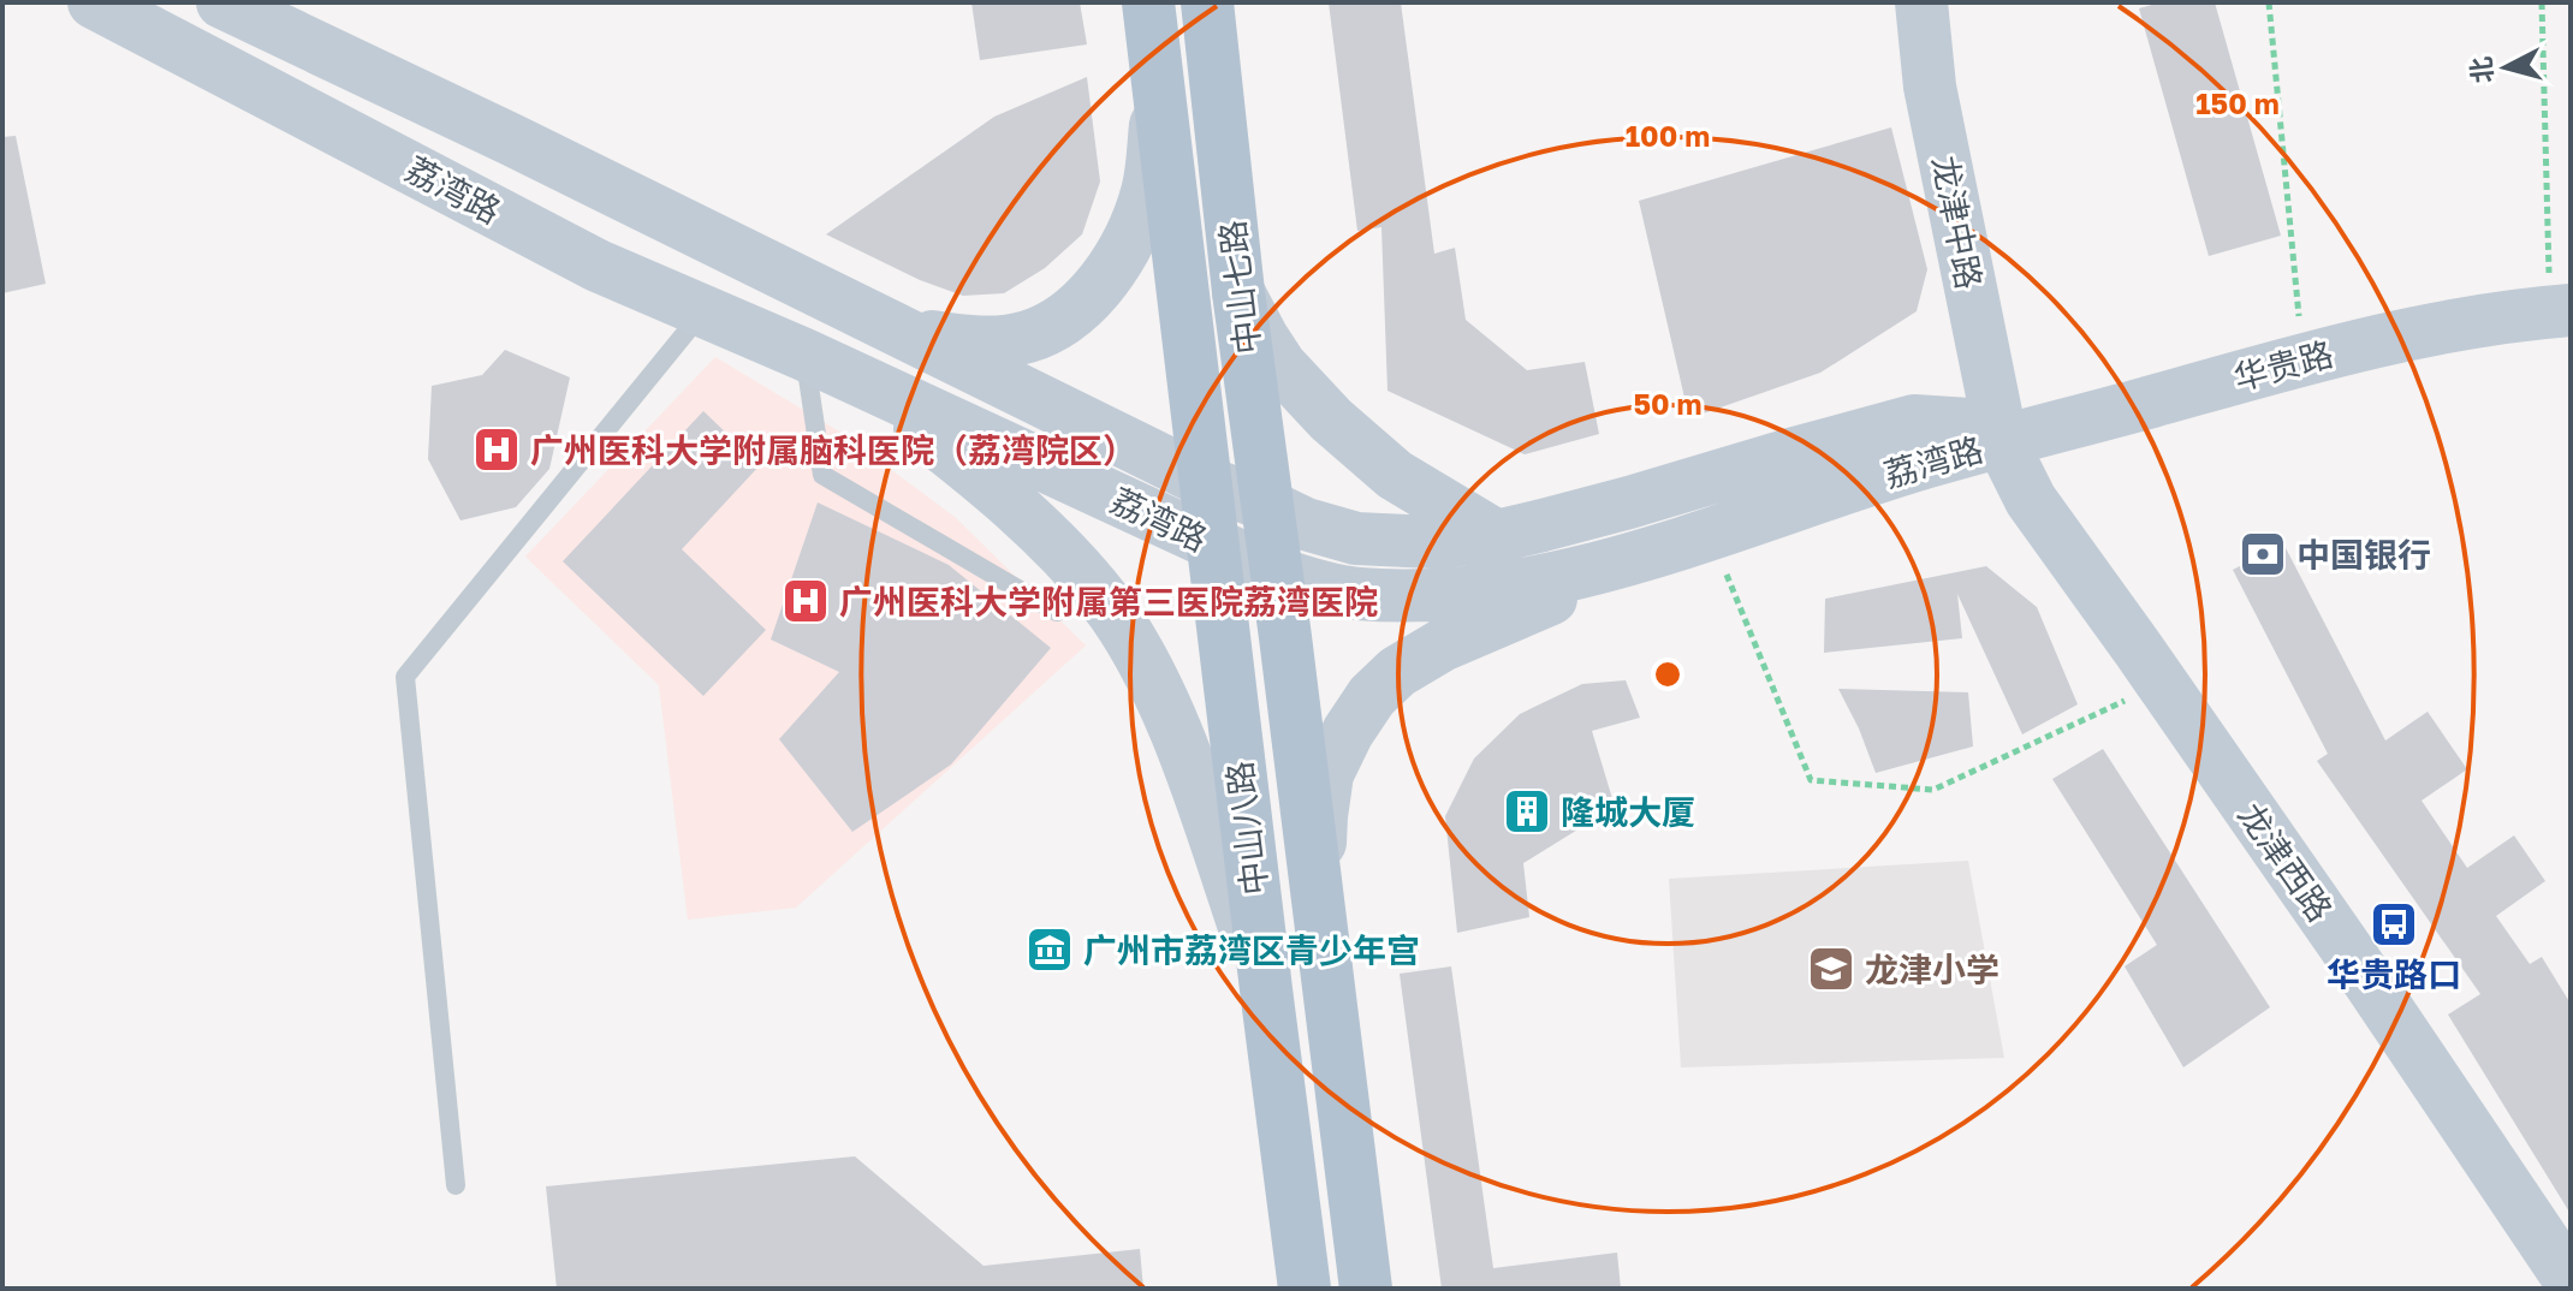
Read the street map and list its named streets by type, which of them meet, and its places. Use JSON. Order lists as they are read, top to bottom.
{
  "streets": {
    "main road": [
      "荔湾路",
      "龙津中路",
      "中山七路",
      "华贵路",
      "中山八路",
      "龙津西路"
    ]
  },
  "crossings": [
    ["荔湾路", "龙津中路"],
    ["荔湾路", "中山七路"],
    ["荔湾路", "华贵路"],
    ["荔湾路", "中山八路"],
    ["荔湾路", "龙津西路"],
    ["龙津中路", "华贵路"],
    ["龙津中路", "龙津西路"],
    ["中山七路", "中山八路"],
    ["华贵路", "龙津西路"]
  ],
  "places": {
    "hospital": ["广州医科大学附属脑科医院（荔湾院区）", "广州医科大学附属第三医院荔湾医院"],
    "bank": ["中国银行"],
    "building": ["隆城大厦"],
    "bus stop": ["华贵路口"],
    "museum": ["广州市荔湾区青少年宫"],
    "school or university": ["龙津小学"]
  },
  "north": "left",
  "rings": ["150 m", "100 m", "50 m"]
}
